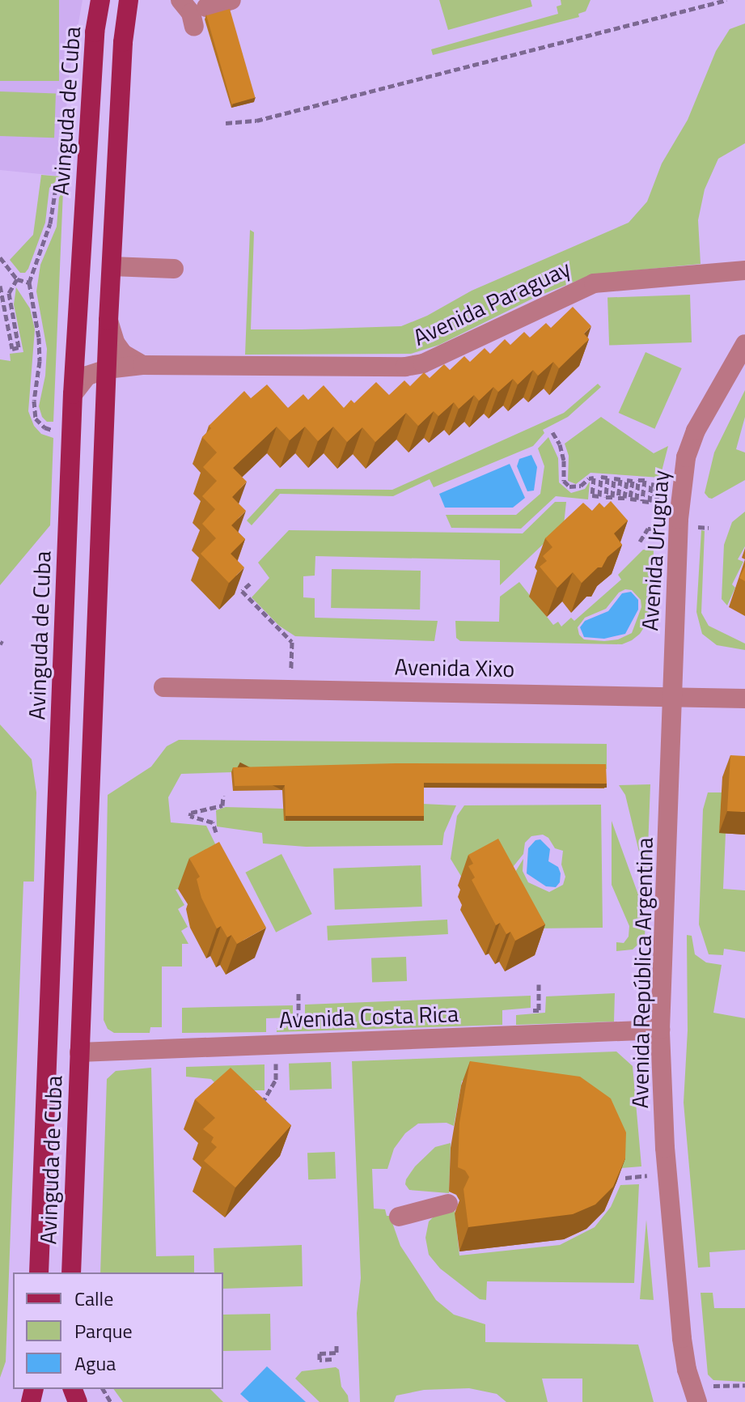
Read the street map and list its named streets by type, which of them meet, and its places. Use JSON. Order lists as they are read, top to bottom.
{
  "streets": {
    "main road": ["Avinguda de Cuba"],
    "street": [
      "Avenida Paraguay",
      "Avenida Uruguay",
      "Avenida Xixo",
      "Avenida República Argentina",
      "Avenida Costa Rica"
    ]
  },
  "crossings": [
    ["Avinguda de Cuba", "Avenida Paraguay"],
    ["Avinguda de Cuba", "Avenida Costa Rica"],
    ["Avenida Uruguay", "Avenida Xixo"],
    ["Avenida Uruguay", "Avenida República Argentina"],
    ["Avenida Xixo", "Avenida República Argentina"],
    ["Avenida República Argentina", "Avenida Costa Rica"]
  ],
  "legend": ["Calle", "Parque", "Agua"]
}
